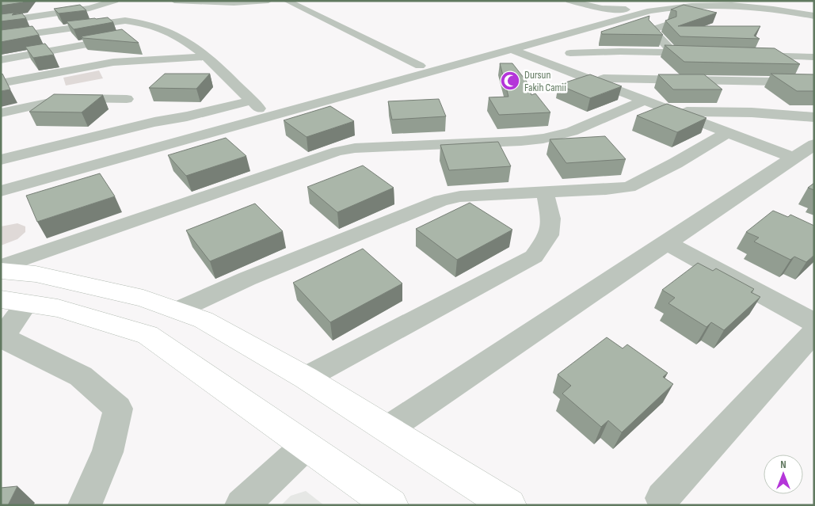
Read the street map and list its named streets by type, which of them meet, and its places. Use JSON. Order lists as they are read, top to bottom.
{
  "places": {
    "mosque": ["Dursun Fakih Camii"]
  },
  "north": "top"
}
